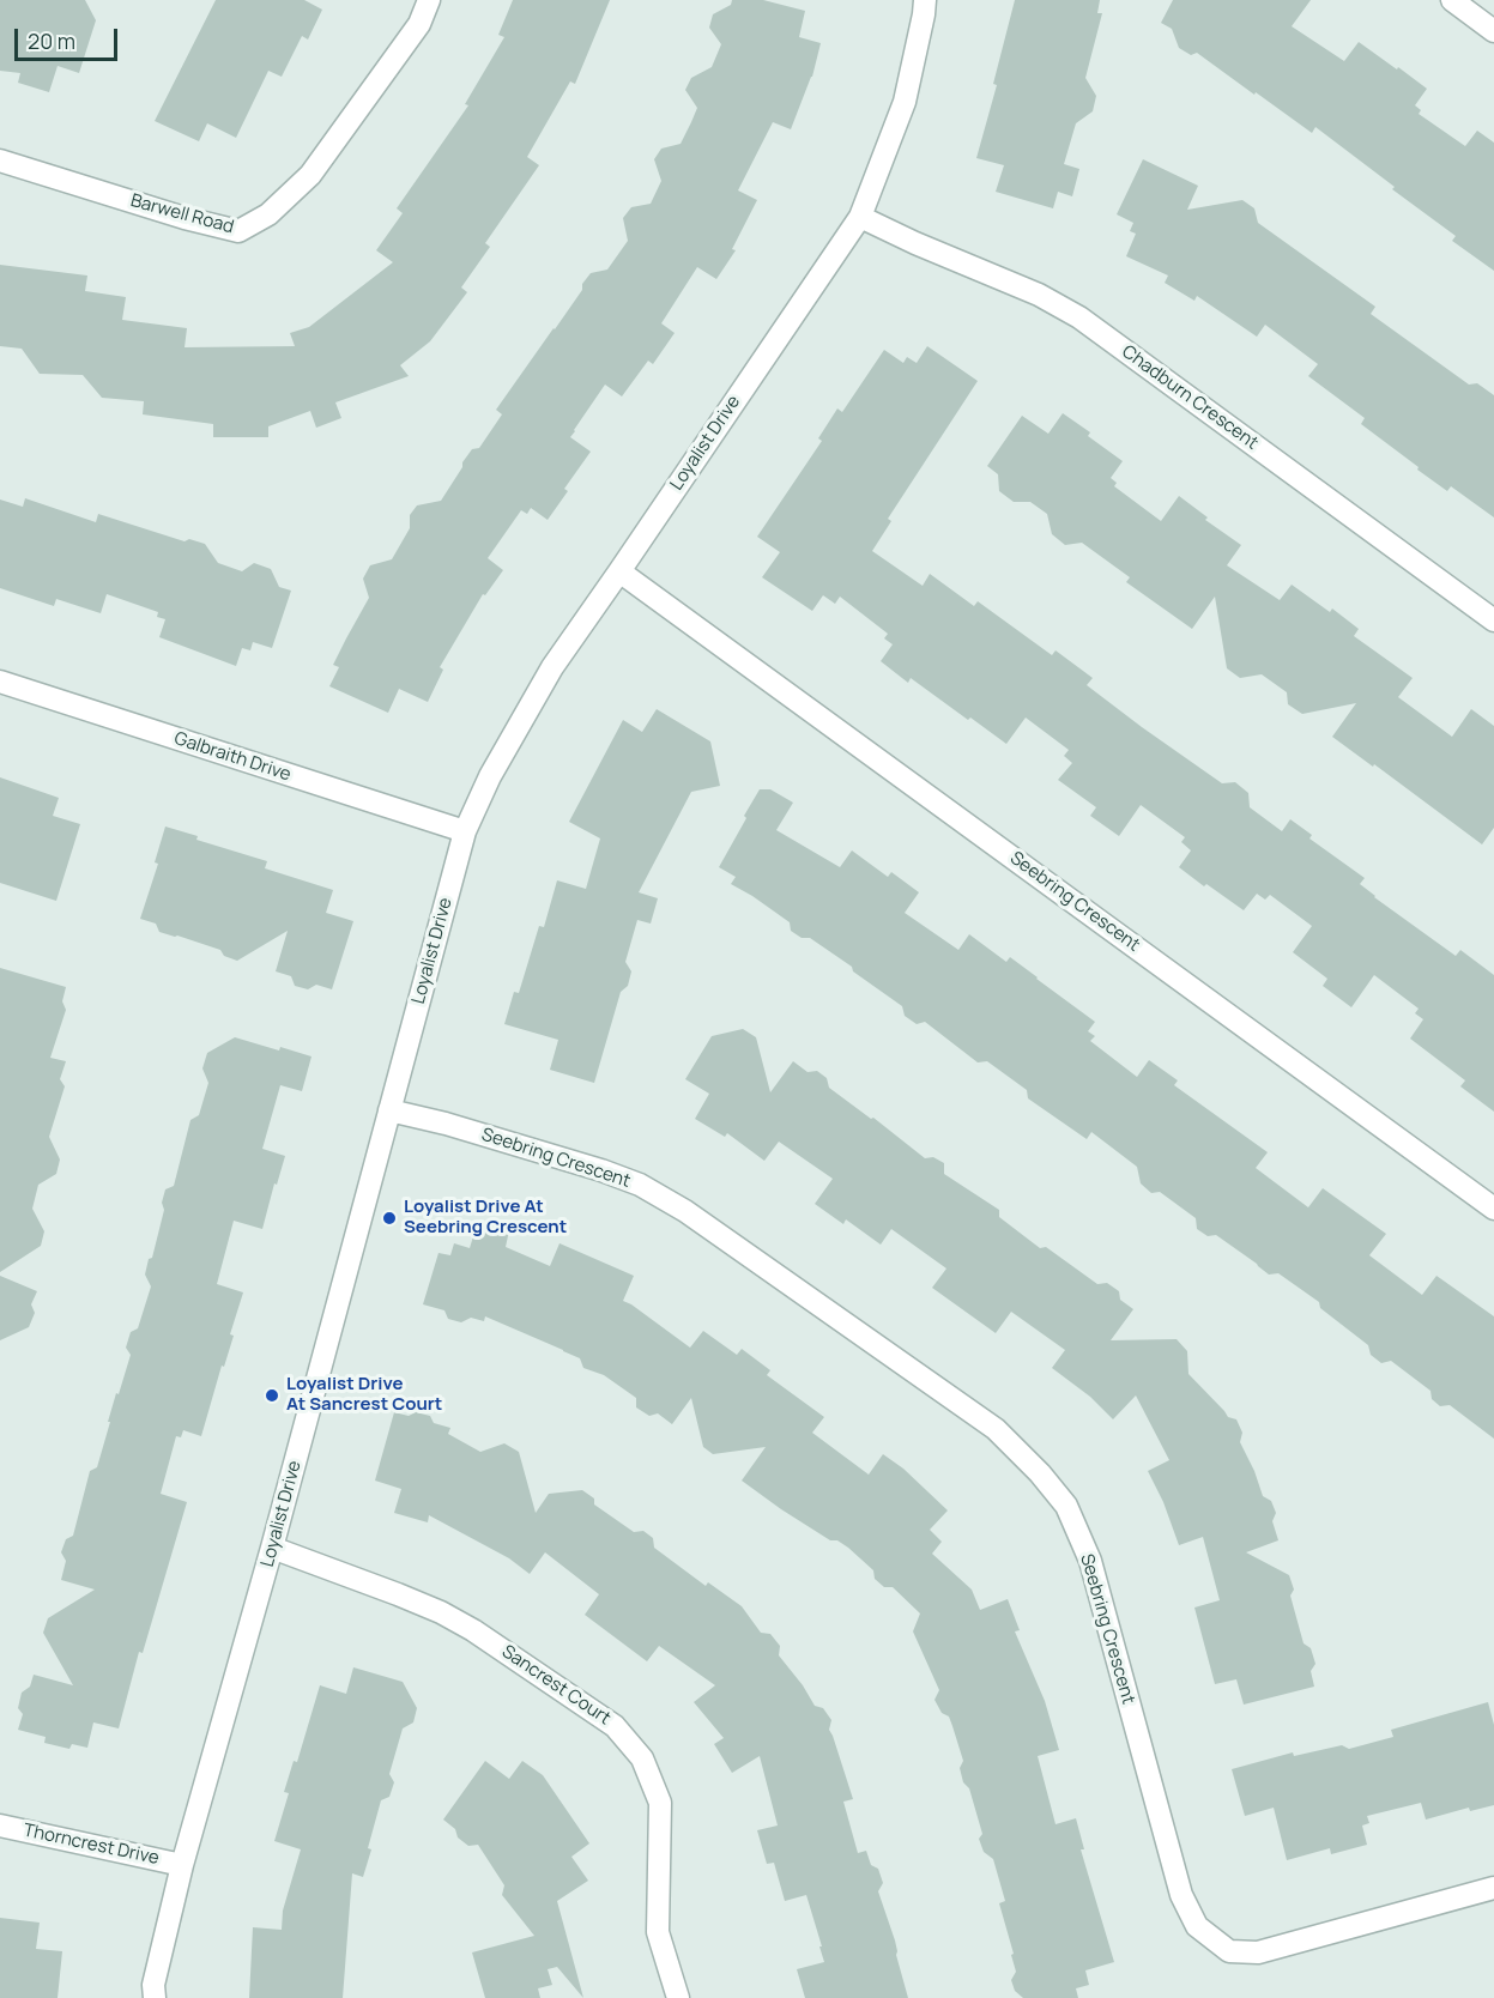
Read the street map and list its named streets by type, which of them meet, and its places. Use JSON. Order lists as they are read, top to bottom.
{
  "streets": {
    "street": [
      "Barwell Road",
      "Chadburn Crescent",
      "Loyalist Drive",
      "Galbraith Drive",
      "Seebring Crescent",
      "Sancrest Court",
      "Thorncrest Drive"
    ]
  },
  "crossings": [
    ["Chadburn Crescent", "Loyalist Drive"],
    ["Loyalist Drive", "Galbraith Drive"],
    ["Loyalist Drive", "Seebring Crescent"],
    ["Loyalist Drive", "Sancrest Court"],
    ["Loyalist Drive", "Thorncrest Drive"]
  ],
  "places": ["Loyalist Drive At Seebring Crescent", "Loyalist Drive At Sancrest Court"],
  "scale_bar": "20 m"
}
